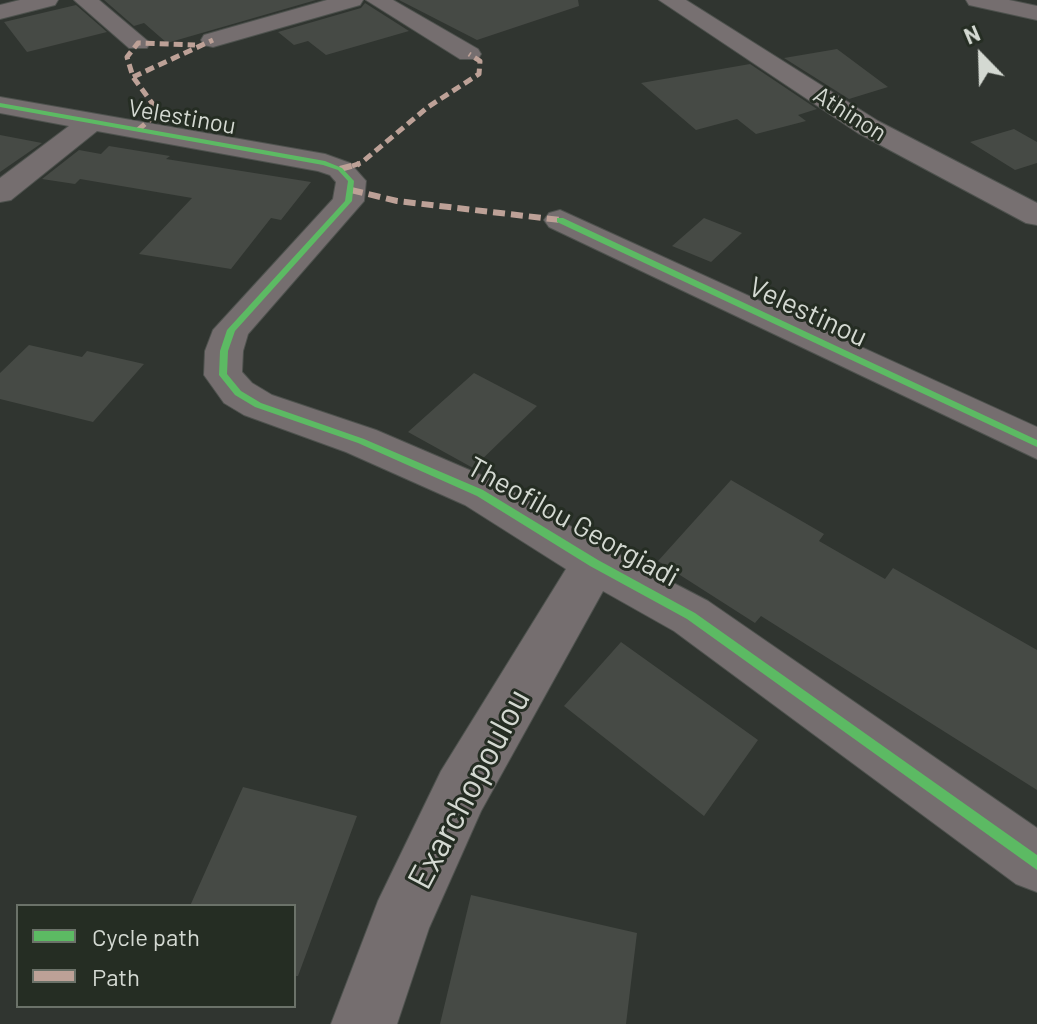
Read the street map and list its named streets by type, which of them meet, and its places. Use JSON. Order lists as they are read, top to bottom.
{
  "streets": {
    "street": [
      "Athinon",
      "Velestinou",
      "Theofilou Georgiadi",
      "Exarchopoulou"
    ]
  },
  "crossings": [
    ["Velestinou", "Theofilou Georgiadi"],
    ["Theofilou Georgiadi", "Exarchopoulou"]
  ],
  "legend": ["Cycle path", "Path"],
  "north": "top left"
}
